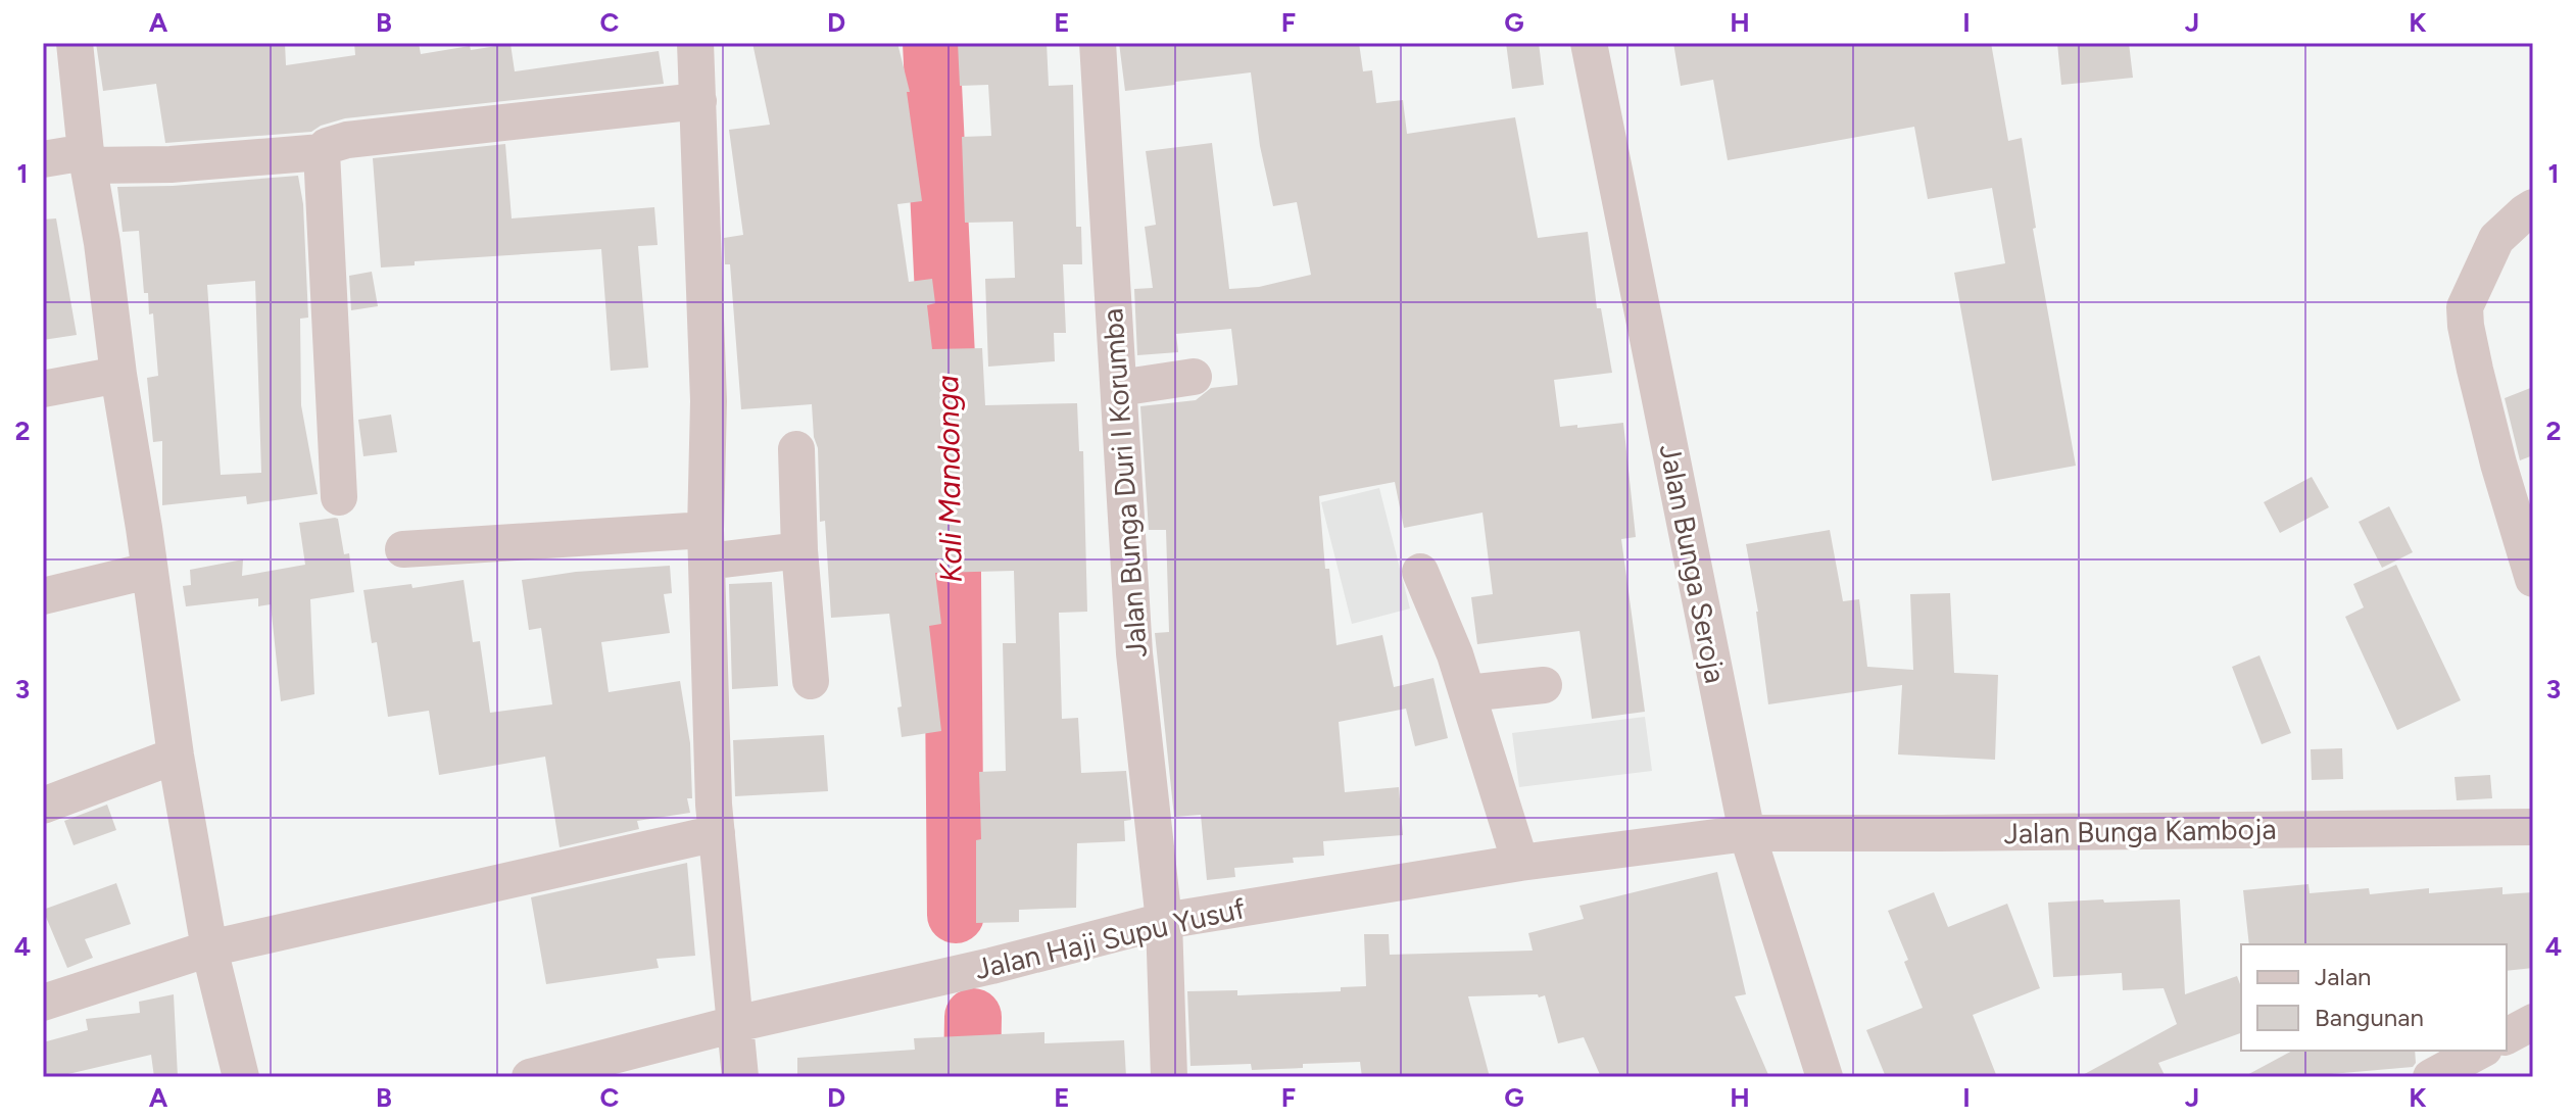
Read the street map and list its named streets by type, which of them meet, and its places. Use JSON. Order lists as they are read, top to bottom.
{
  "streets": {
    "street": [
      "Jalan Bunga Duri I Korumba",
      "Jalan Bunga Seroja",
      "Jalan Bunga Kamboja",
      "Jalan Haji Supu Yusuf"
    ]
  },
  "crossings": [
    ["Jalan Bunga Duri I Korumba", "Jalan Haji Supu Yusuf"],
    ["Jalan Bunga Seroja", "Jalan Bunga Kamboja"],
    ["Jalan Bunga Seroja", "Jalan Haji Supu Yusuf"],
    ["Jalan Bunga Kamboja", "Jalan Haji Supu Yusuf"]
  ],
  "water": ["Kali Mandonga"],
  "legend": ["Jalan", "Bangunan"],
  "grid": {
    "columns": [
      "A",
      "B",
      "C",
      "D",
      "E",
      "F",
      "G",
      "H",
      "I",
      "J",
      "K"
    ],
    "rows": [
      "1",
      "2",
      "3",
      "4"
    ]
  }
}
